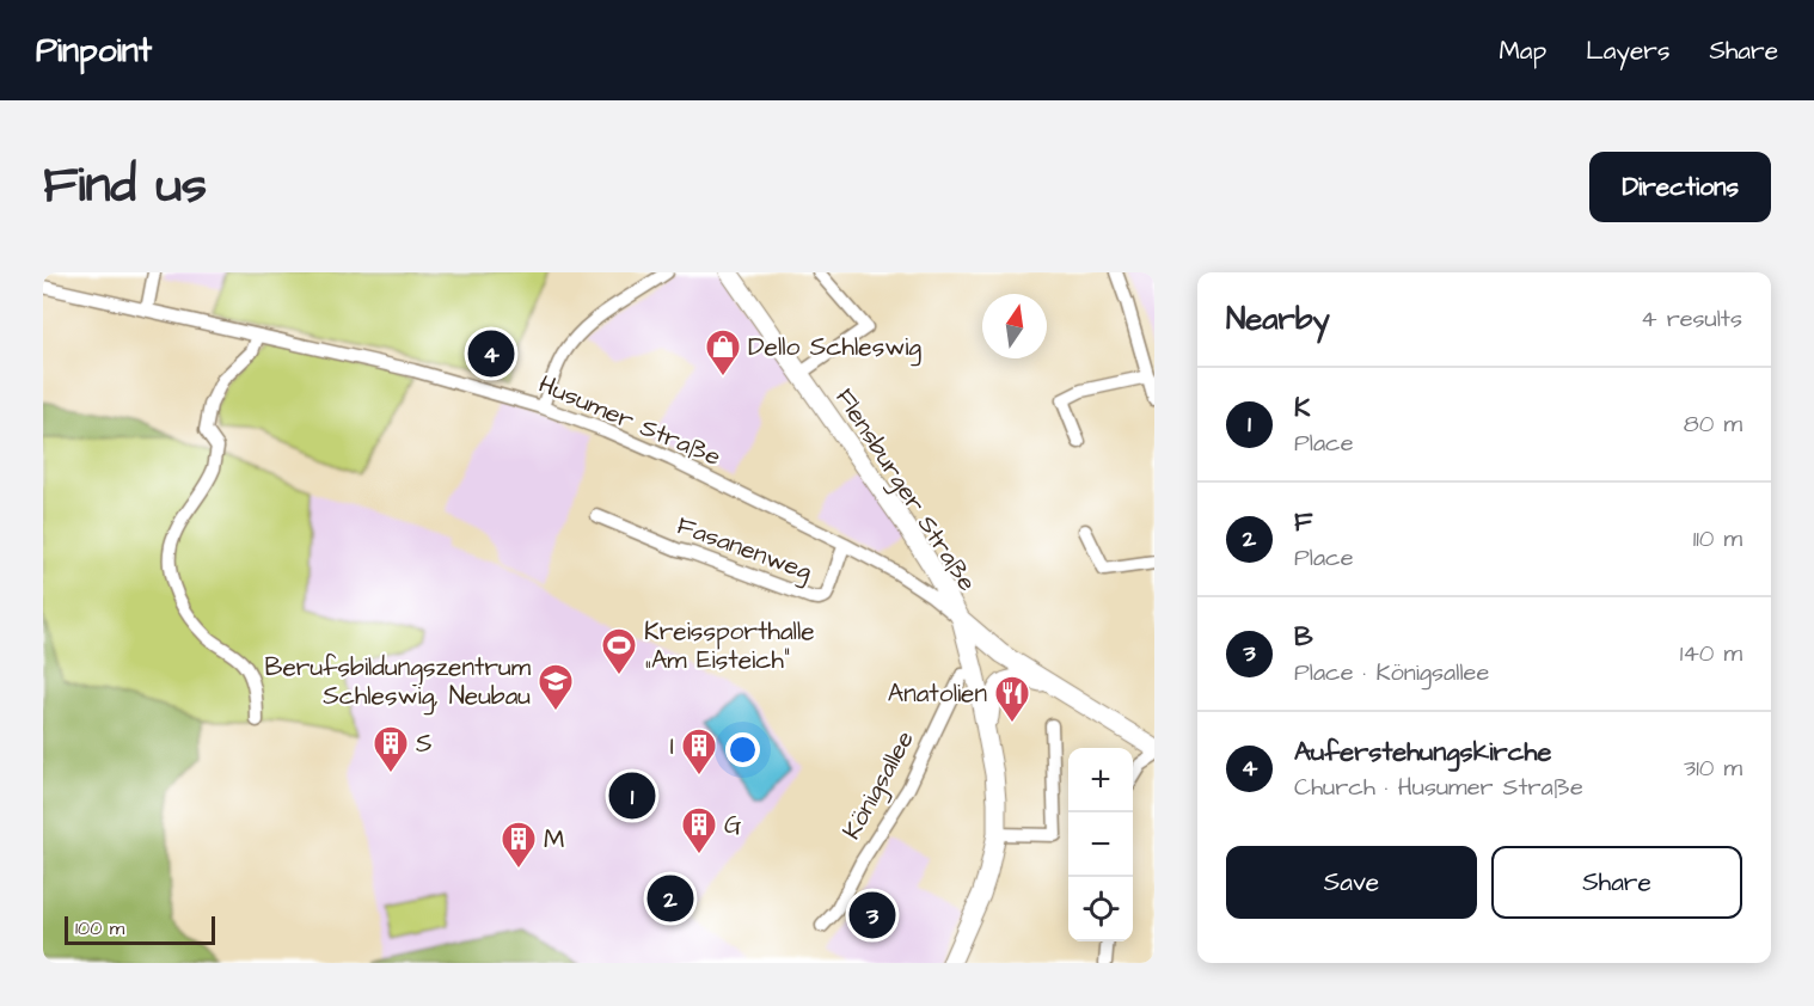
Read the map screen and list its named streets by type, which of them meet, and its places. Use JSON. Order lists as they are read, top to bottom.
{
  "streets": {
    "street": [
      "Husumer Straße",
      "Flensburger Straße",
      "Fasanenweg",
      "Königsallee"
    ]
  },
  "crossings": [
    ["Husumer Straße", "Flensburger Straße"],
    ["Husumer Straße", "Fasanenweg"],
    ["Flensburger Straße", "Königsallee"]
  ],
  "places": {
    "shop": ["Dello Schleswig"],
    "sports": ["Kreissporthalle „Am Eisteich“"],
    "school or university": ["Berufsbildungszentrum Schleswig, Neubau"],
    "restaurant": ["Anatolien"],
    "building": [
      "S",
      "I",
      "G",
      "M"
    ]
  },
  "scale_bar": "100 m",
  "north": "top",
  "page": {
    "header": "Pinpoint",
    "nav": ["Map", "Layers", "Share"],
    "title": "Find us",
    "buttons": [
      "Directions",
      ["Save", "Share"]
    ],
    "heading": ["Nearby", "4 results"],
    "pins": [
      "4",
      "1",
      "2",
      "3"
    ],
    "list": [
      {
        "mark": "1",
        "name": "K",
        "note": "Place",
        "value": "80 m"
      },
      {
        "mark": "2",
        "name": "F",
        "note": "Place",
        "value": "110 m"
      },
      {
        "mark": "3",
        "name": "B",
        "note": "Place · Königsallee",
        "value": "140 m"
      },
      {
        "mark": "4",
        "name": "Auferstehungskirche",
        "note": "Church · Husumer Straße",
        "value": "310 m"
      }
    ],
    "map_buttons": ["+", "−"],
    "scale": "100 m"
  }
}
